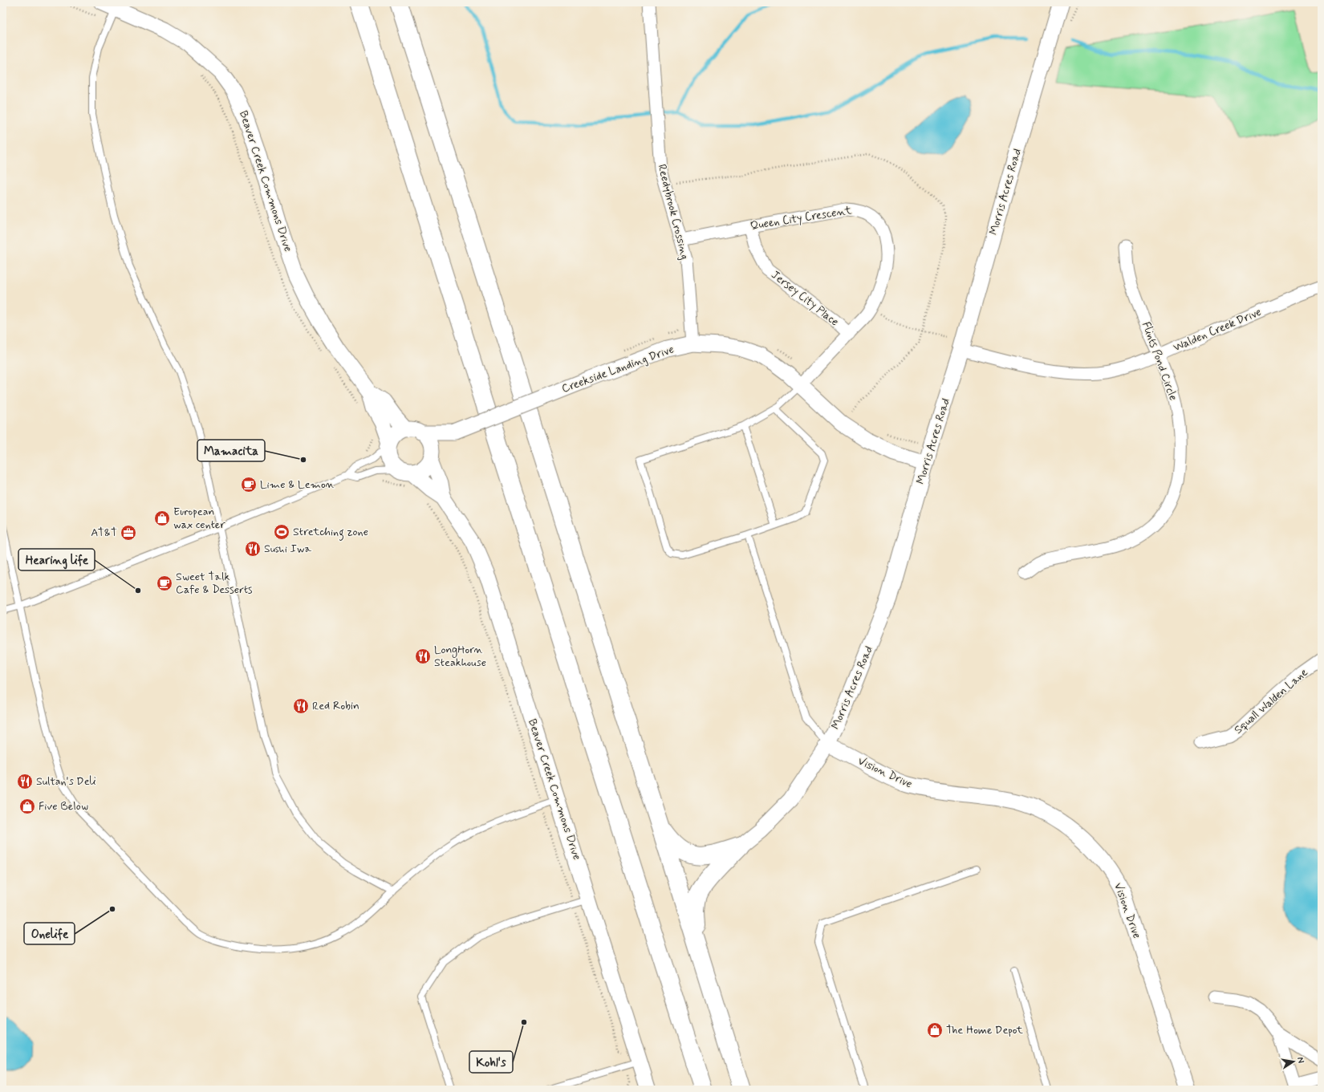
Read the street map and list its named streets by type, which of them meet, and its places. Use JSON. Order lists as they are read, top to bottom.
{
  "streets": {
    "street": [
      "Beaver Creek Commons Drive",
      "Morris Acres Road",
      "Reedybrook Crossing",
      "Queen City Crescent",
      "Jersey City Place",
      "Walden Creek Drive",
      "Flints Pond Circle",
      "Creekside Landing Drive",
      "Squall Walden Lane",
      "Vision Drive"
    ]
  },
  "crossings": [
    ["Beaver Creek Commons Drive", "Creekside Landing Drive"],
    ["Morris Acres Road", "Walden Creek Drive"],
    ["Morris Acres Road", "Creekside Landing Drive"],
    ["Morris Acres Road", "Vision Drive"],
    ["Reedybrook Crossing", "Queen City Crescent"],
    ["Reedybrook Crossing", "Creekside Landing Drive"],
    ["Queen City Crescent", "Jersey City Place"],
    ["Queen City Crescent", "Creekside Landing Drive"],
    ["Walden Creek Drive", "Flints Pond Circle"]
  ],
  "places": {
    "other": [
      "Mamacita",
      "Hearing life",
      "Onelife",
      "Kohl's"
    ],
    "cafe": ["Lime & Lemon", "Sweet Talk Cafe & Desserts"],
    "shop": ["European wax center", "Five Below", "The Home Depot"],
    "sports": ["Stretching zone"],
    "office": ["AT&T"],
    "restaurant": [
      "Sushi Iwa",
      "LongHorn Steakhouse",
      "Red Robin",
      "Sultan's Deli"
    ]
  },
  "north": "right"
}
